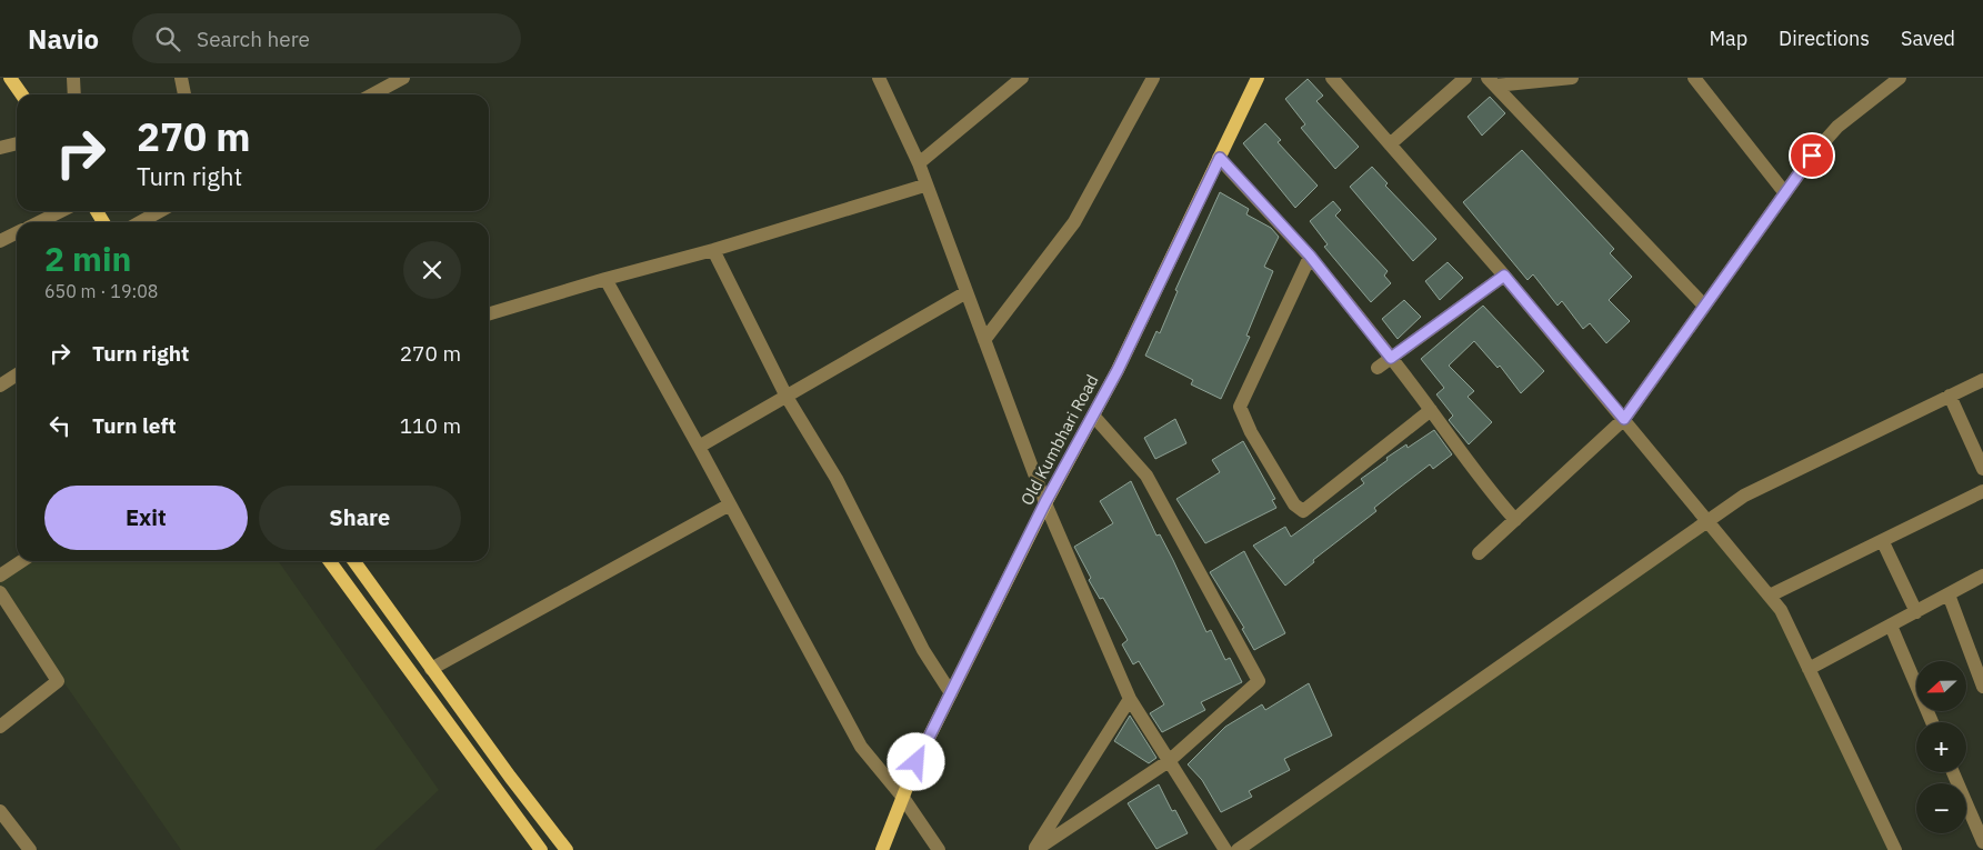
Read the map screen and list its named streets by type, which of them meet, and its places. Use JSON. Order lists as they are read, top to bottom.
{
  "streets": {
    "main road": ["Old Kumbhari Road"]
  },
  "north": "left",
  "page": {
    "header": "Navio",
    "search": "Search here",
    "nav": ["Map", "Directions", "Saved"],
    "turn": ["270 m", "Turn right"],
    "heading": ["2 min", "650 m · 19:08"],
    "list": [
      {
        "name": "Turn right",
        "value": "270 m"
      },
      {
        "name": "Turn left",
        "value": "110 m"
      }
    ],
    "buttons": ["Exit", "Share"],
    "map_buttons": ["+", "−"]
  }
}
